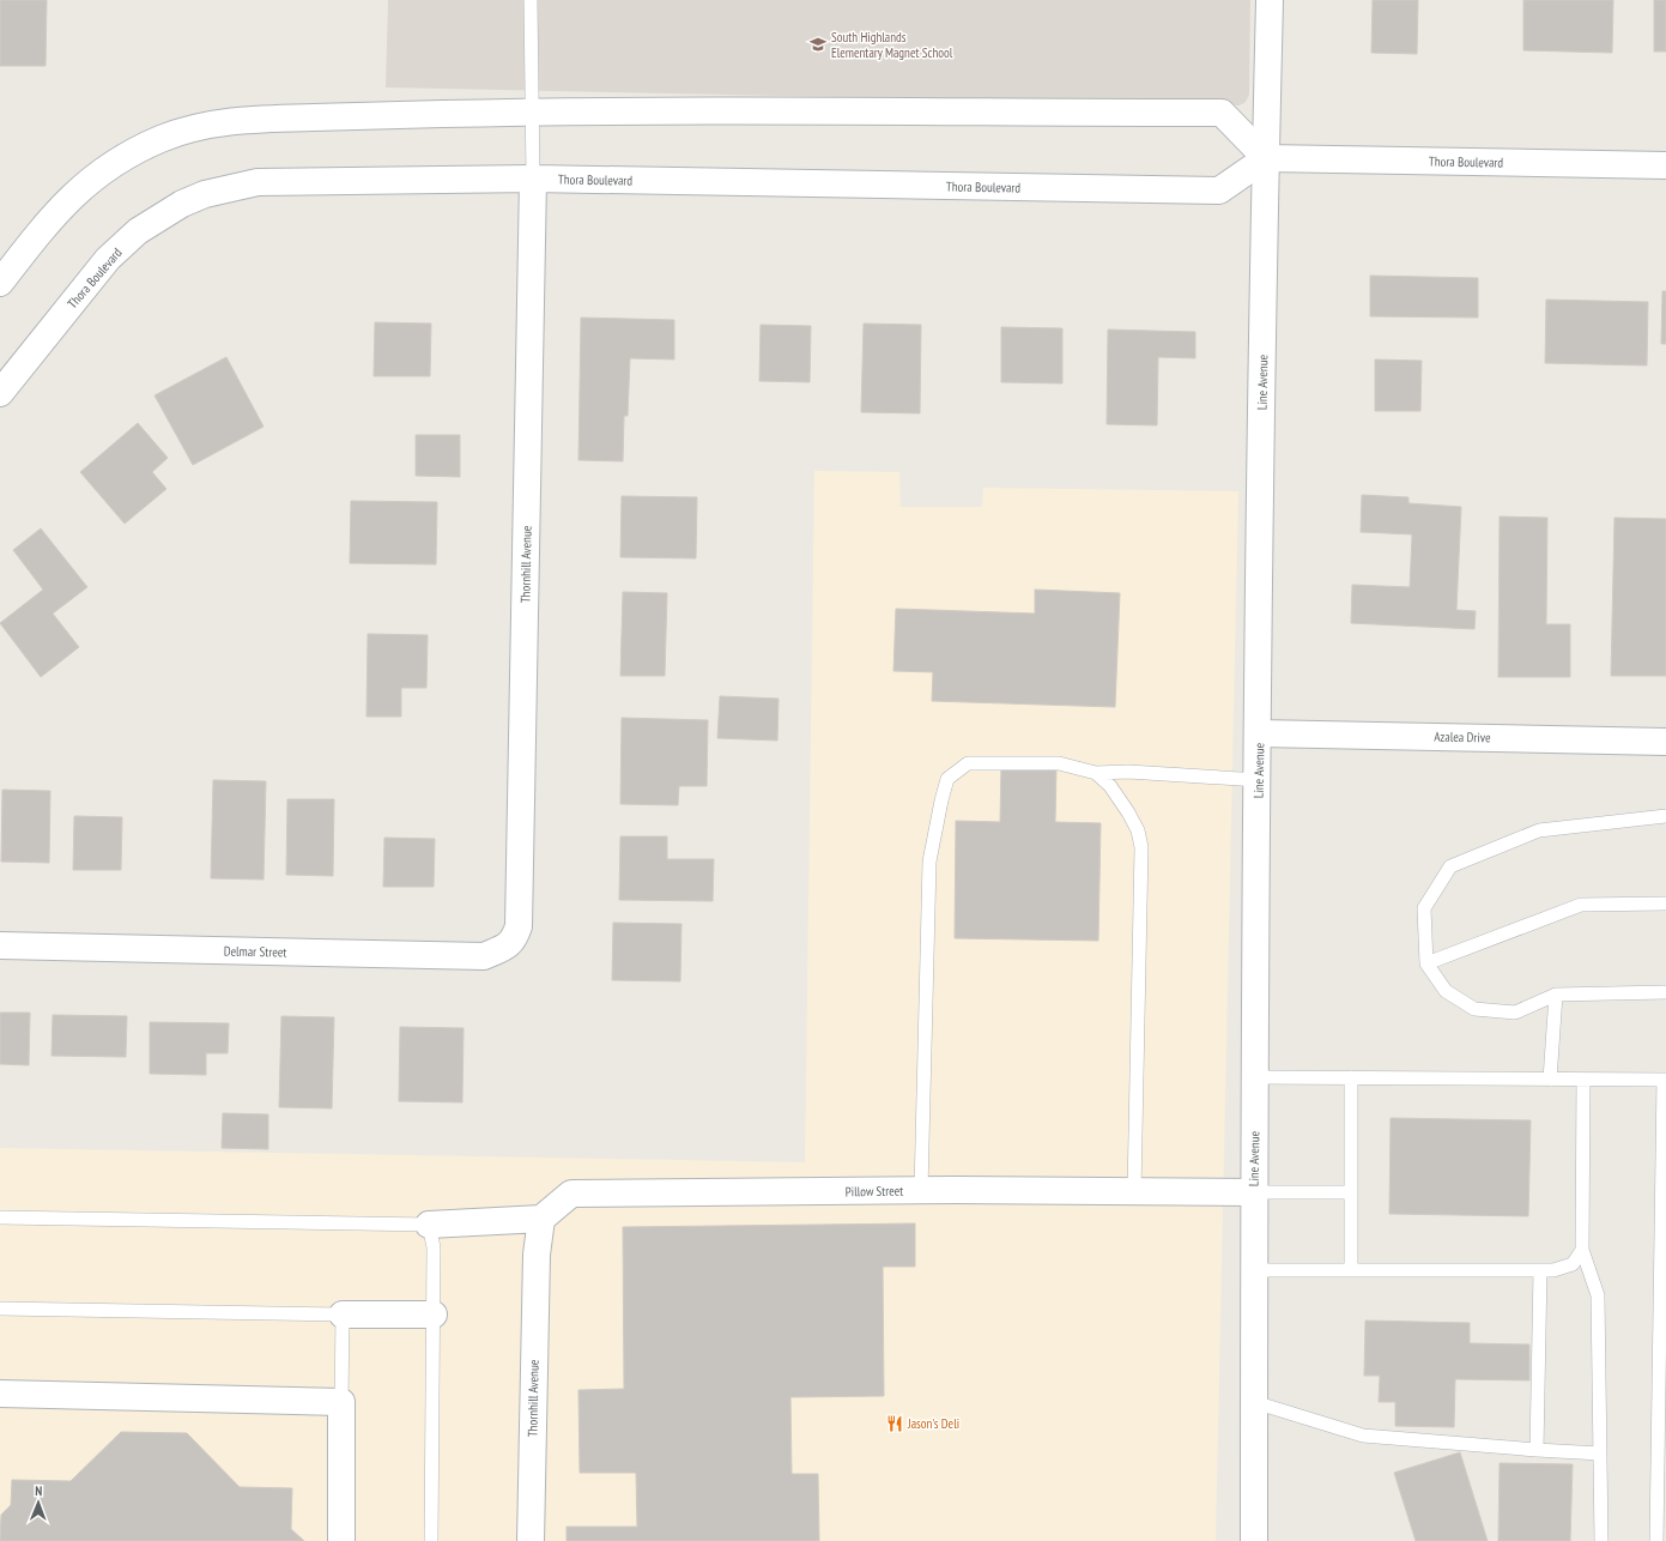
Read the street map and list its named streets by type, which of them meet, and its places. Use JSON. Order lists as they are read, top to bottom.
{
  "streets": {
    "street": [
      "Thora Boulevard",
      "Line Avenue",
      "Thornhill Avenue",
      "Azalea Drive",
      "Delmar Street",
      "Pillow Street"
    ]
  },
  "crossings": [
    ["Thora Boulevard", "Line Avenue"],
    ["Thora Boulevard", "Thornhill Avenue"],
    ["Line Avenue", "Azalea Drive"],
    ["Line Avenue", "Pillow Street"],
    ["Thornhill Avenue", "Delmar Street"],
    ["Thornhill Avenue", "Pillow Street"]
  ],
  "places": {
    "school or university": ["South Highlands Elementary Magnet School"],
    "restaurant": ["Jason's Deli"]
  },
  "north": "top"
}
